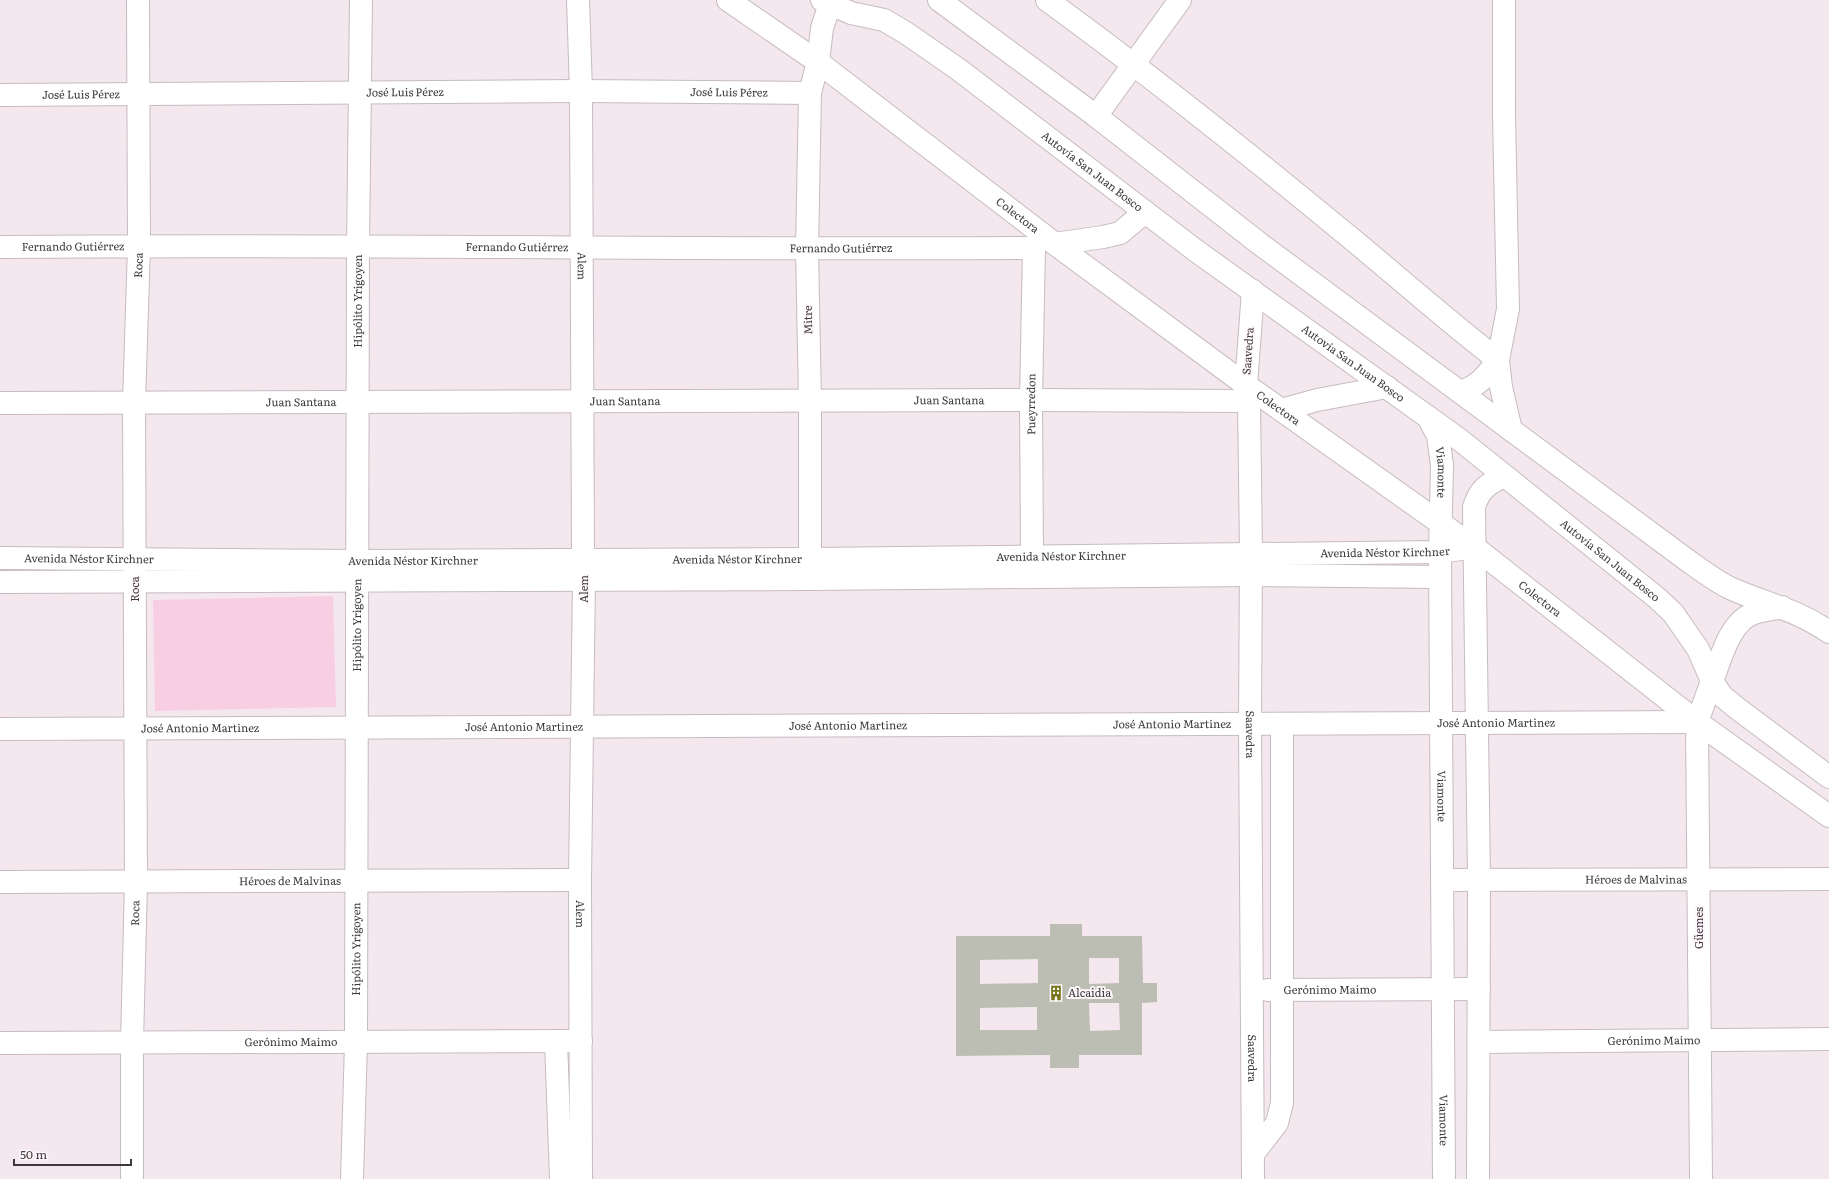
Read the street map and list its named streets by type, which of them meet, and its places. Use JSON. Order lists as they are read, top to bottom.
{
  "streets": {
    "street": [
      "José Luis Pérez",
      "Autovía San Juan Bosco",
      "Colectora",
      "Fernando Gutiérrez",
      "Roca",
      "Alem",
      "Hipólito Yrigoyen",
      "Mitre",
      "Saavedra",
      "Juan Santana",
      "Pueyrredon",
      "Viamonte",
      "Avenida Néstor Kirchner",
      "José Antonio Martinez",
      "Héroes de Malvinas",
      "Güemes",
      "Gerónimo Maimo"
    ]
  },
  "crossings": [
    ["José Luis Pérez", "Roca"],
    ["José Luis Pérez", "Alem"],
    ["José Luis Pérez", "Hipólito Yrigoyen"],
    ["José Luis Pérez", "Mitre"],
    ["Autovía San Juan Bosco", "Fernando Gutiérrez"],
    ["Autovía San Juan Bosco", "Mitre"],
    ["Autovía San Juan Bosco", "Saavedra"],
    ["Autovía San Juan Bosco", "Viamonte"],
    ["Autovía San Juan Bosco", "Güemes"],
    ["Colectora", "Fernando Gutiérrez"],
    ["Colectora", "Mitre"],
    ["Colectora", "Saavedra"],
    ["Colectora", "Juan Santana"],
    ["Colectora", "Pueyrredon"],
    ["Colectora", "Viamonte"],
    ["Colectora", "Avenida Néstor Kirchner"],
    ["Colectora", "José Antonio Martinez"],
    ["Colectora", "Güemes"],
    ["Fernando Gutiérrez", "Roca"],
    ["Fernando Gutiérrez", "Alem"],
    ["Fernando Gutiérrez", "Hipólito Yrigoyen"],
    ["Fernando Gutiérrez", "Mitre"],
    ["Fernando Gutiérrez", "Pueyrredon"],
    ["Roca", "Juan Santana"],
    ["Roca", "Avenida Néstor Kirchner"],
    ["Roca", "José Antonio Martinez"],
    ["Roca", "Héroes de Malvinas"],
    ["Roca", "Gerónimo Maimo"],
    ["Alem", "Juan Santana"],
    ["Alem", "Avenida Néstor Kirchner"],
    ["Alem", "José Antonio Martinez"],
    ["Alem", "Héroes de Malvinas"],
    ["Alem", "Gerónimo Maimo"],
    ["Hipólito Yrigoyen", "Juan Santana"],
    ["Hipólito Yrigoyen", "Avenida Néstor Kirchner"],
    ["Hipólito Yrigoyen", "José Antonio Martinez"],
    ["Hipólito Yrigoyen", "Héroes de Malvinas"],
    ["Hipólito Yrigoyen", "Gerónimo Maimo"],
    ["Mitre", "Juan Santana"],
    ["Mitre", "Avenida Néstor Kirchner"],
    ["Saavedra", "Juan Santana"],
    ["Saavedra", "Avenida Néstor Kirchner"],
    ["Saavedra", "José Antonio Martinez"],
    ["Saavedra", "Gerónimo Maimo"],
    ["Juan Santana", "Pueyrredon"],
    ["Pueyrredon", "Avenida Néstor Kirchner"],
    ["Viamonte", "Avenida Néstor Kirchner"],
    ["Viamonte", "José Antonio Martinez"],
    ["Viamonte", "Héroes de Malvinas"],
    ["Viamonte", "Gerónimo Maimo"],
    ["José Antonio Martinez", "Güemes"],
    ["Héroes de Malvinas", "Güemes"],
    ["Güemes", "Gerónimo Maimo"]
  ],
  "places": {
    "building": ["Alcaidia"]
  },
  "scale_bar": "50 m"
}
